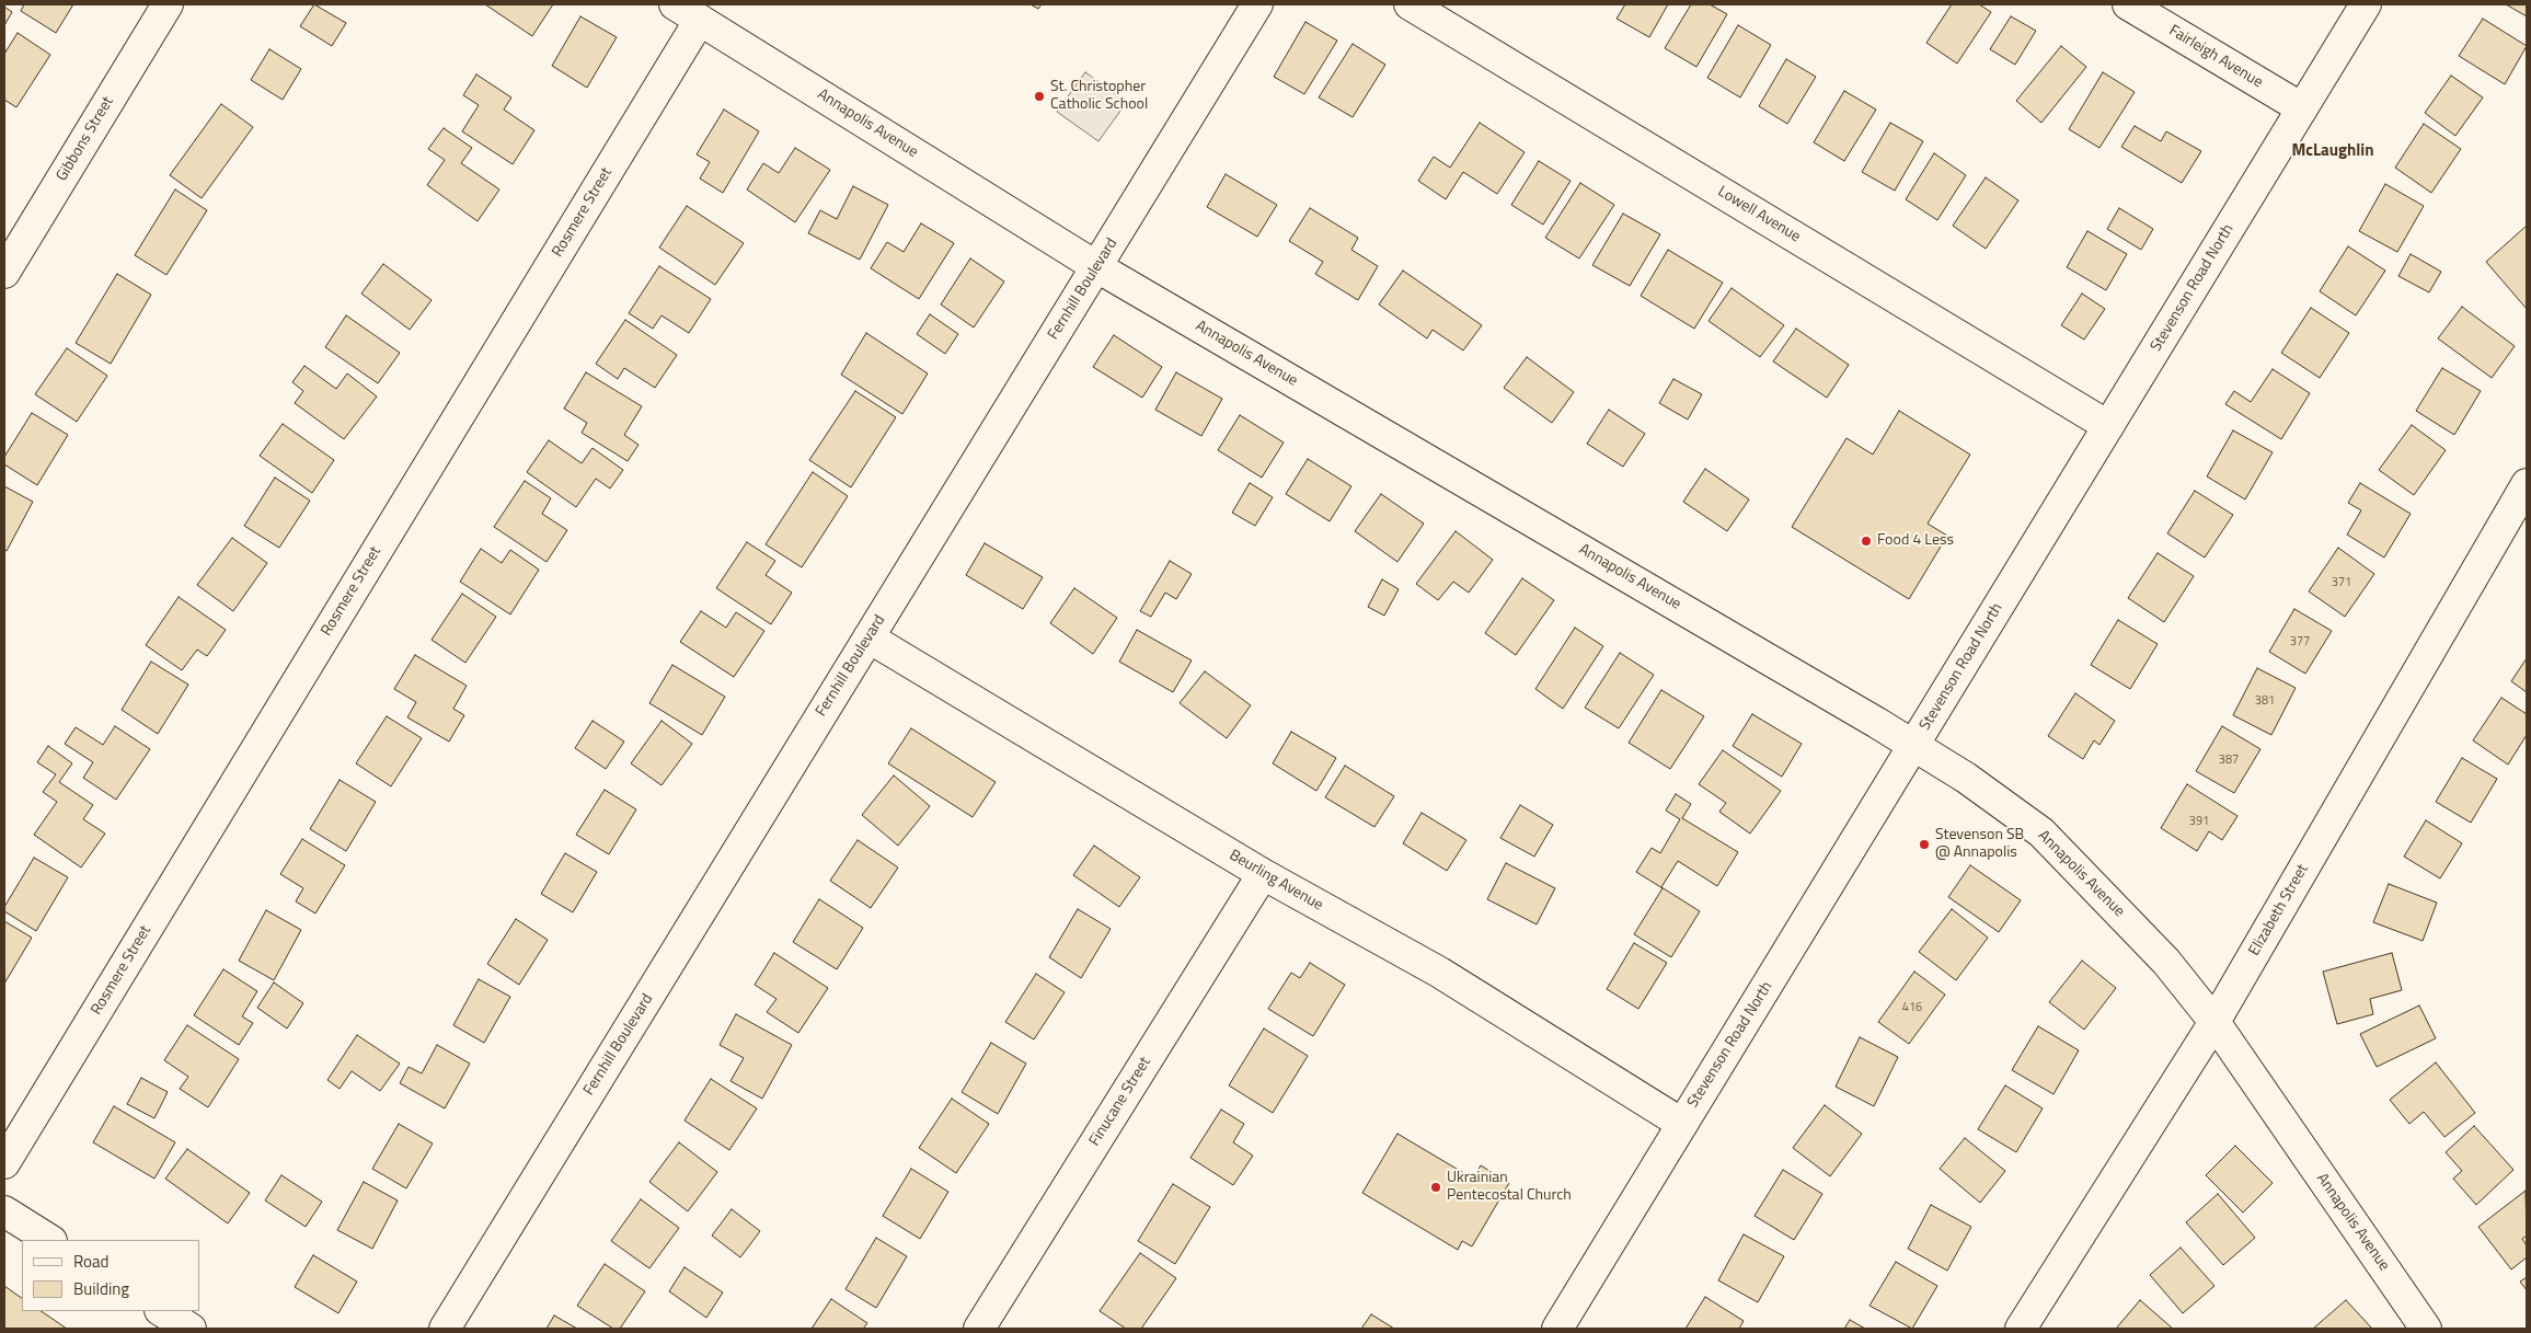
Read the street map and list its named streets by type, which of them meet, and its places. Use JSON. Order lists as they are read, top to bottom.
{
  "streets": {
    "street": [
      "Fairleigh Avenue",
      "Annapolis Avenue",
      "Gibbons Street",
      "Rosmere Street",
      "Lowell Avenue",
      "Stevenson Road North",
      "Fernhill Boulevard",
      "Beurling Avenue",
      "Elizabeth Street",
      "Finucane Street"
    ]
  },
  "crossings": [
    ["Fairleigh Avenue", "Stevenson Road North"],
    ["Annapolis Avenue", "Rosmere Street"],
    ["Annapolis Avenue", "Stevenson Road North"],
    ["Annapolis Avenue", "Fernhill Boulevard"],
    ["Annapolis Avenue", "Elizabeth Street"],
    ["Lowell Avenue", "Stevenson Road North"],
    ["Stevenson Road North", "Beurling Avenue"],
    ["Fernhill Boulevard", "Beurling Avenue"],
    ["Beurling Avenue", "Finucane Street"]
  ],
  "districts": ["McLaughlin"],
  "places": [
    "St. Christopher Catholic School",
    "Food 4 Less",
    "Stevenson SB @ Annapolis",
    "Ukrainian Pentecostal Church"
  ],
  "house_numbers": [
    "371",
    "377",
    "381",
    "387",
    "391",
    "416"
  ],
  "legend": ["Road", "Building"]
}
